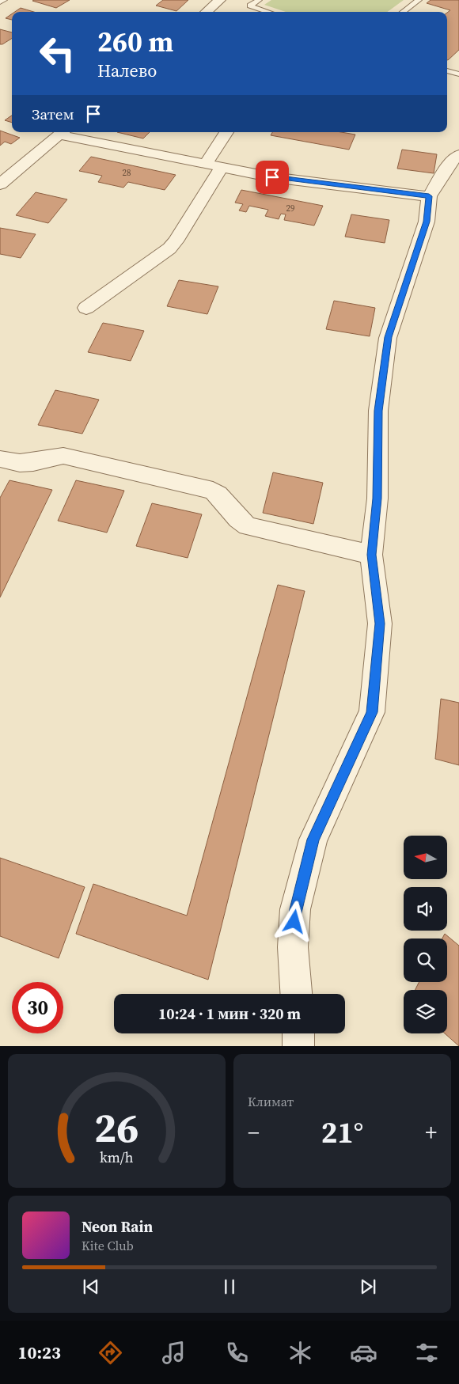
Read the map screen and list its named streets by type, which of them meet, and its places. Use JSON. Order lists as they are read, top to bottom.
{
  "house_numbers": ["28", "29"],
  "north": "left",
  "page": {
    "turn": ["260 m", "Налево"],
    "then": "Затем",
    "limit": "30",
    "trip": "10:24 · 1 мин · 320 m",
    "tile": "Климат",
    "heat": ["−", "21°", "+"],
    "song": ["Neon Rain", "Kite Club"],
    "tabs": "10:23",
    "gauge": ["26", "km/h"]
  }
}
